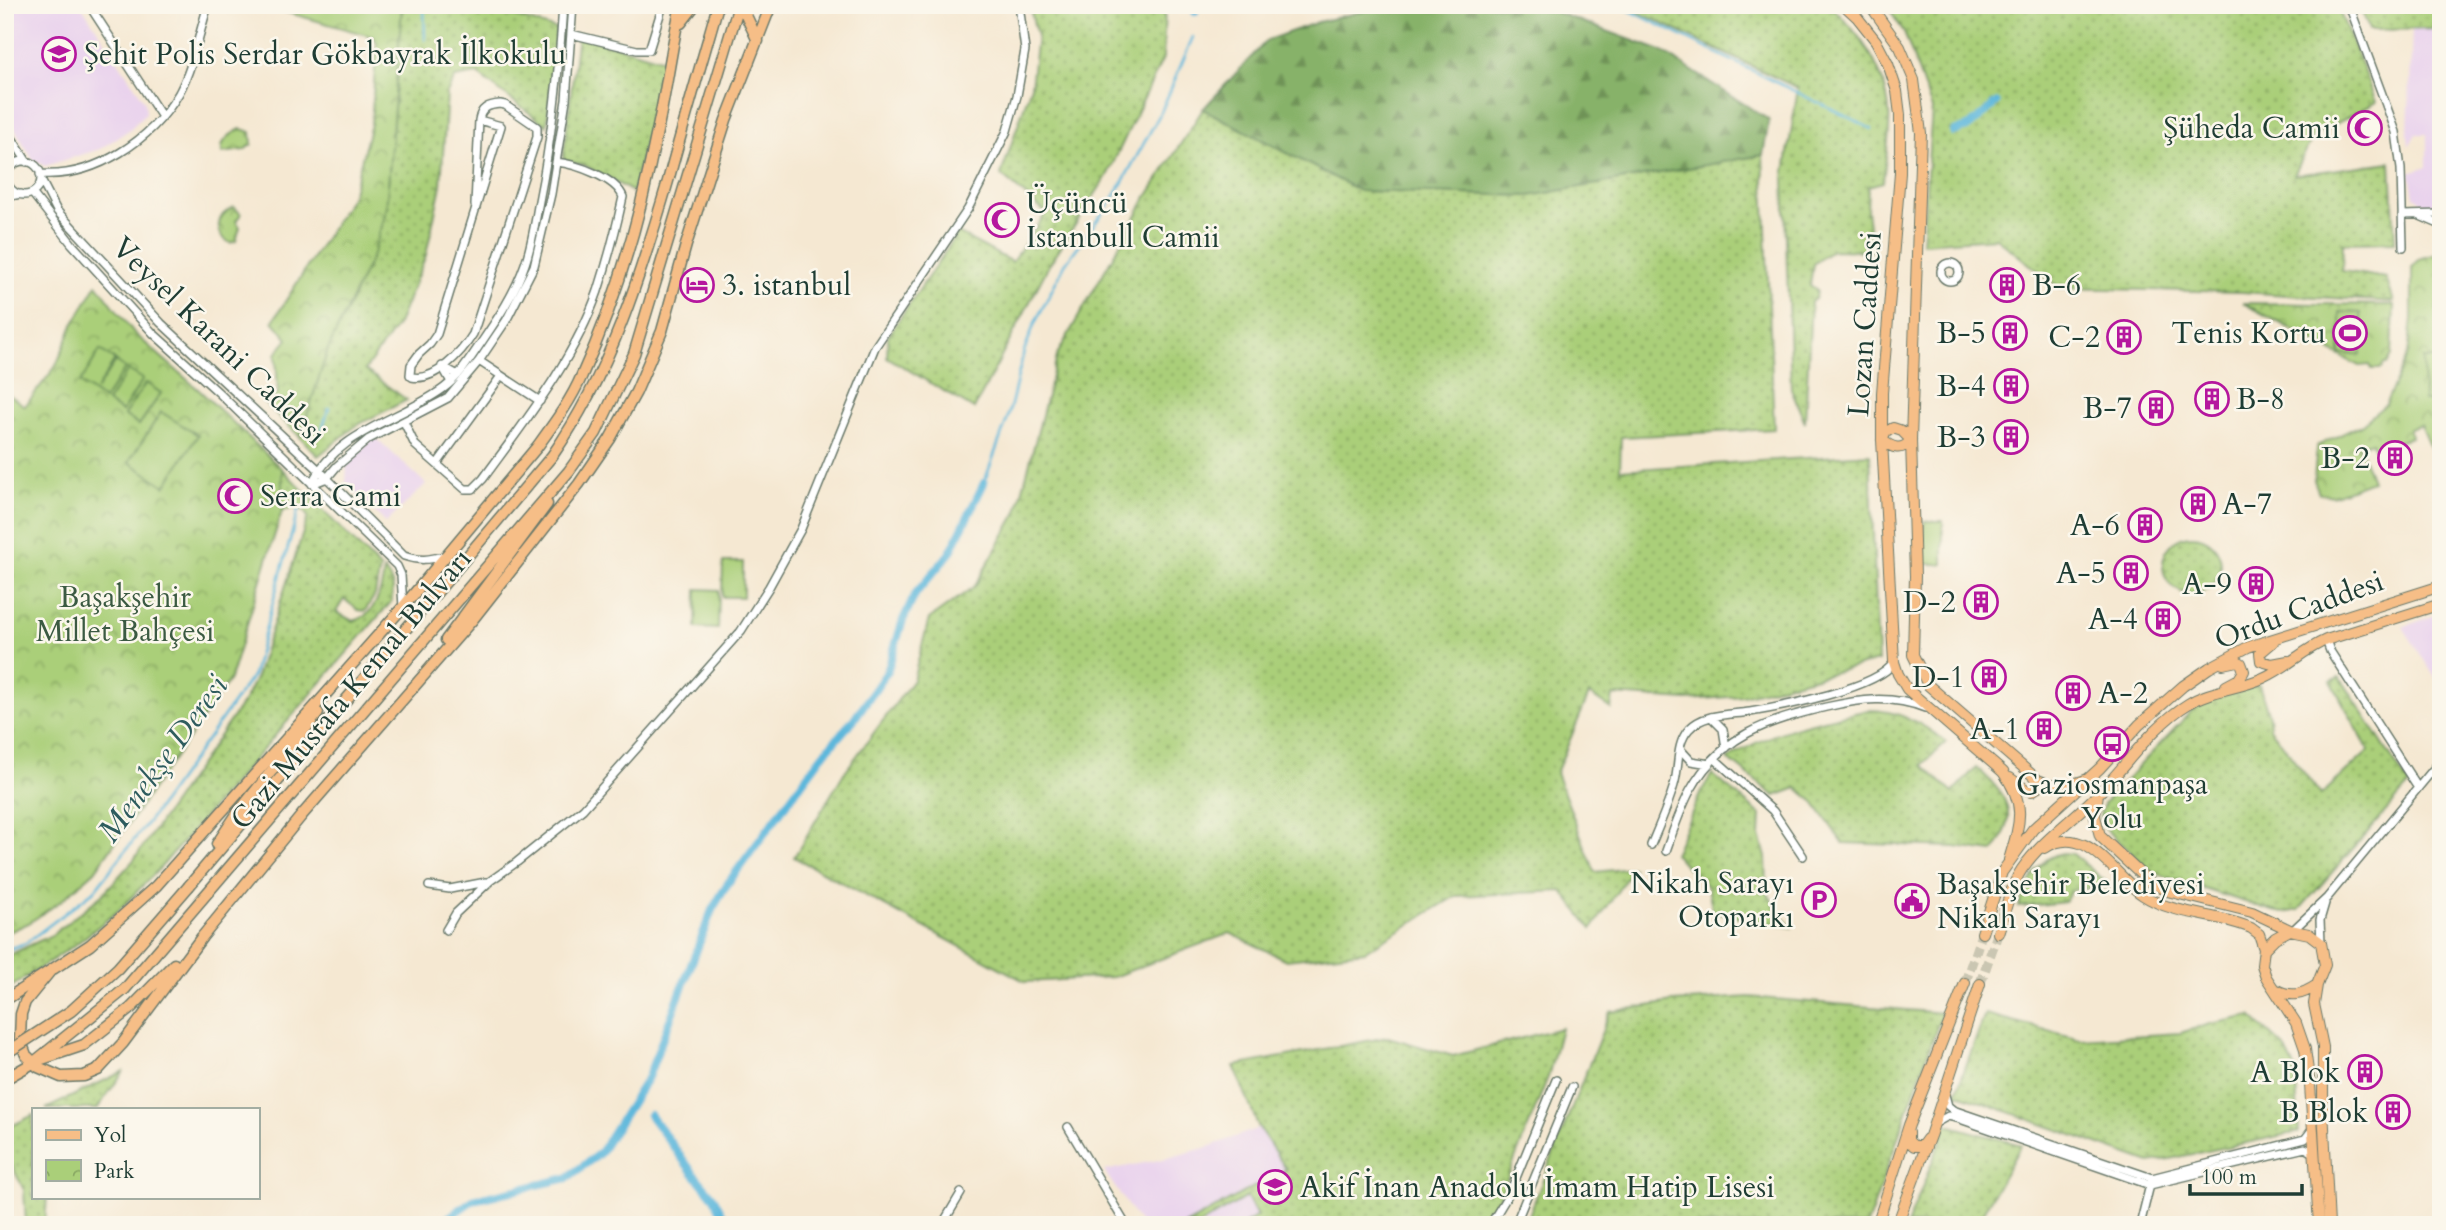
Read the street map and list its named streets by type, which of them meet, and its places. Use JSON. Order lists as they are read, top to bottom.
{
  "streets": {
    "highway": ["Gazi Mustafa Kemal Bulvarı"],
    "main road": ["Lozan Caddesi", "Ordu Caddesi"],
    "street": ["Veysel Karani Caddesi"]
  },
  "water": ["Menekşe Deresi"],
  "parks": ["Başakşehir Millet Bahçesi"],
  "places": {
    "school or university": ["Şehit Polis Serdar Gökbayrak İlkokulu", "Akif İnan Anadolu İmam Hatip Lisesi"],
    "mosque": ["Şüheda Camii", "Üçüncü İstanbull Camii", "Serra Cami"],
    "hotel": ["3. istanbul"],
    "building": [
      "B-6",
      "B-5",
      "C-2",
      "B-4",
      "B-8",
      "B-7",
      "B-3",
      "B-2",
      "A-7",
      "A-6",
      "A-5",
      "A-9",
      "D-2",
      "A-4",
      "D-1",
      "A-2",
      "A-1",
      "A Blok",
      "B Blok"
    ],
    "sports": ["Tenis Kortu"],
    "bus stop": ["Gaziosmanpaşa Yolu"],
    "parking": ["Nikah Sarayı Otoparkı"],
    "public building": ["Başakşehir Belediyesi Nikah Sarayı"]
  },
  "legend": ["Yol", "Park"],
  "scale_bar": "100 m"
}
